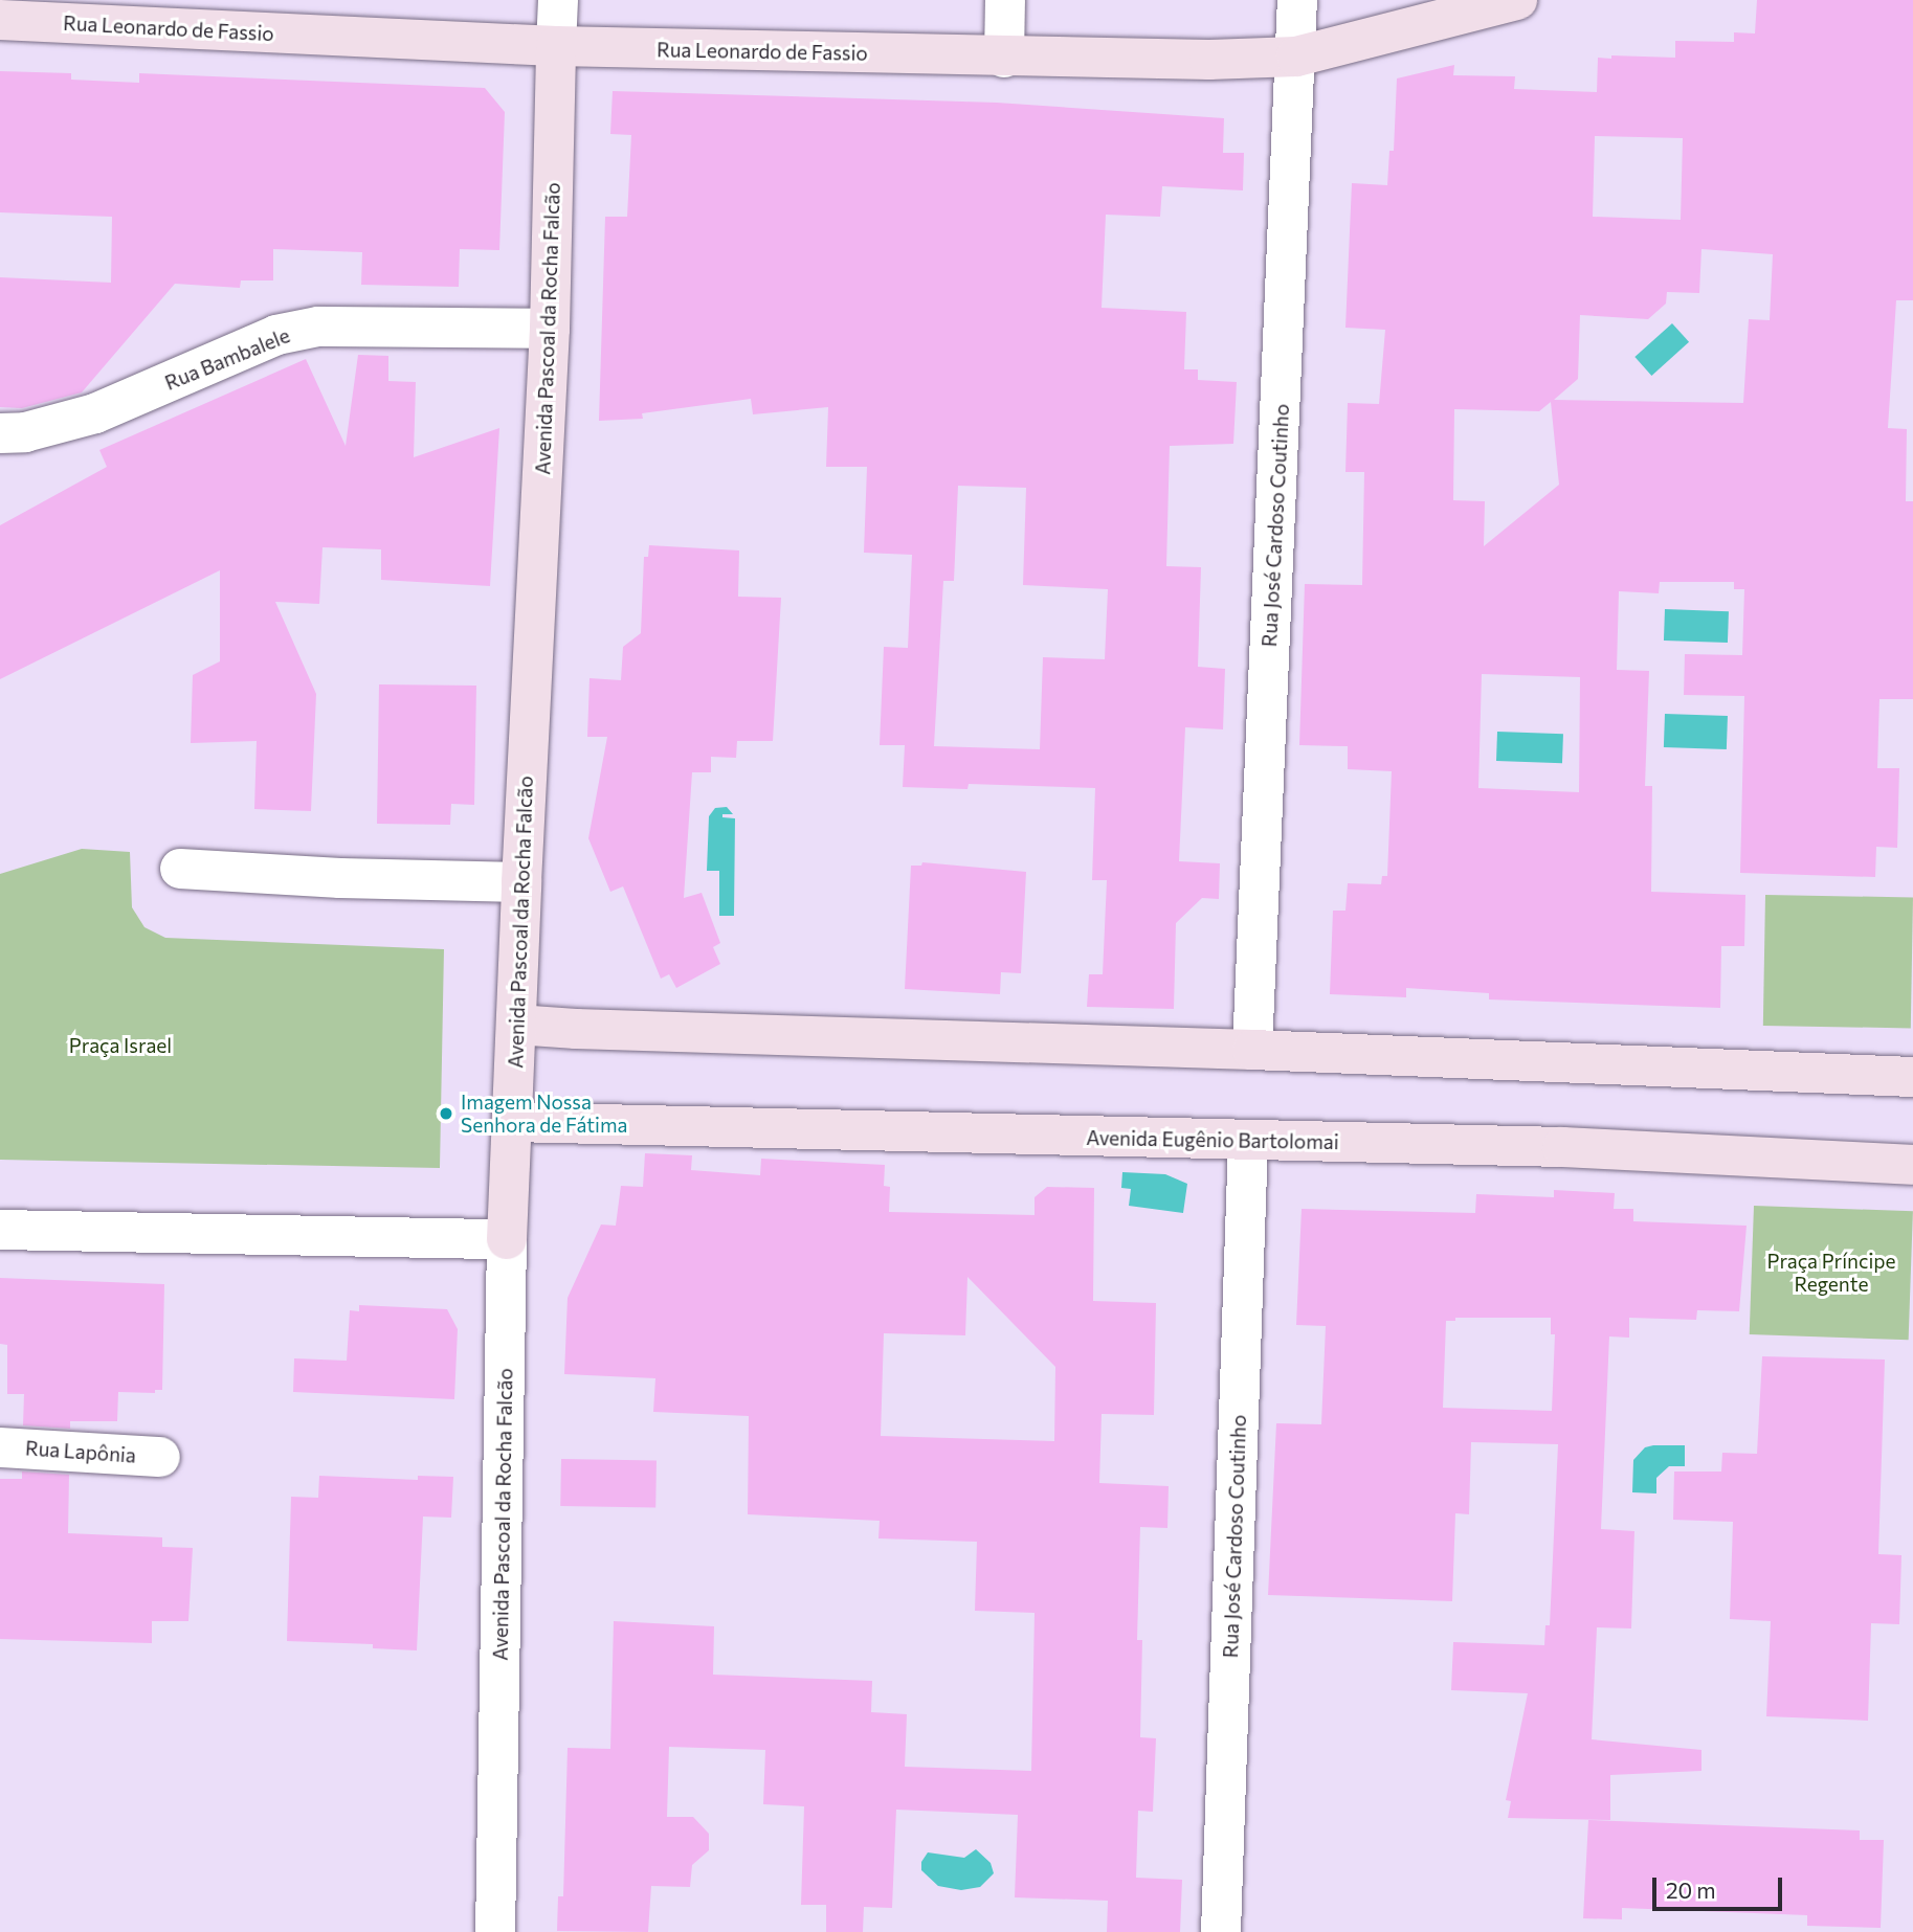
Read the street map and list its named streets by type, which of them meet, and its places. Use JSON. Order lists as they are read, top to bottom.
{
  "streets": {
    "street": [
      "Rua Leonardo de Fassio",
      "Avenida Pascoal da Rocha Falcão",
      "Rua Bambalele",
      "Rua José Cardoso Coutinho",
      "Avenida Eugênio Bartolomai",
      "Rua Lapônia"
    ]
  },
  "crossings": [
    ["Rua Leonardo de Fassio", "Avenida Pascoal da Rocha Falcão"],
    ["Rua Leonardo de Fassio", "Rua José Cardoso Coutinho"],
    ["Avenida Pascoal da Rocha Falcão", "Rua Bambalele"],
    ["Avenida Pascoal da Rocha Falcão", "Avenida Eugênio Bartolomai"],
    ["Rua José Cardoso Coutinho", "Avenida Eugênio Bartolomai"]
  ],
  "parks": ["Praça Israel", "Praça Príncipe Regente"],
  "places": ["Imagem Nossa Senhora de Fátima"],
  "scale_bar": "20 m"
}
